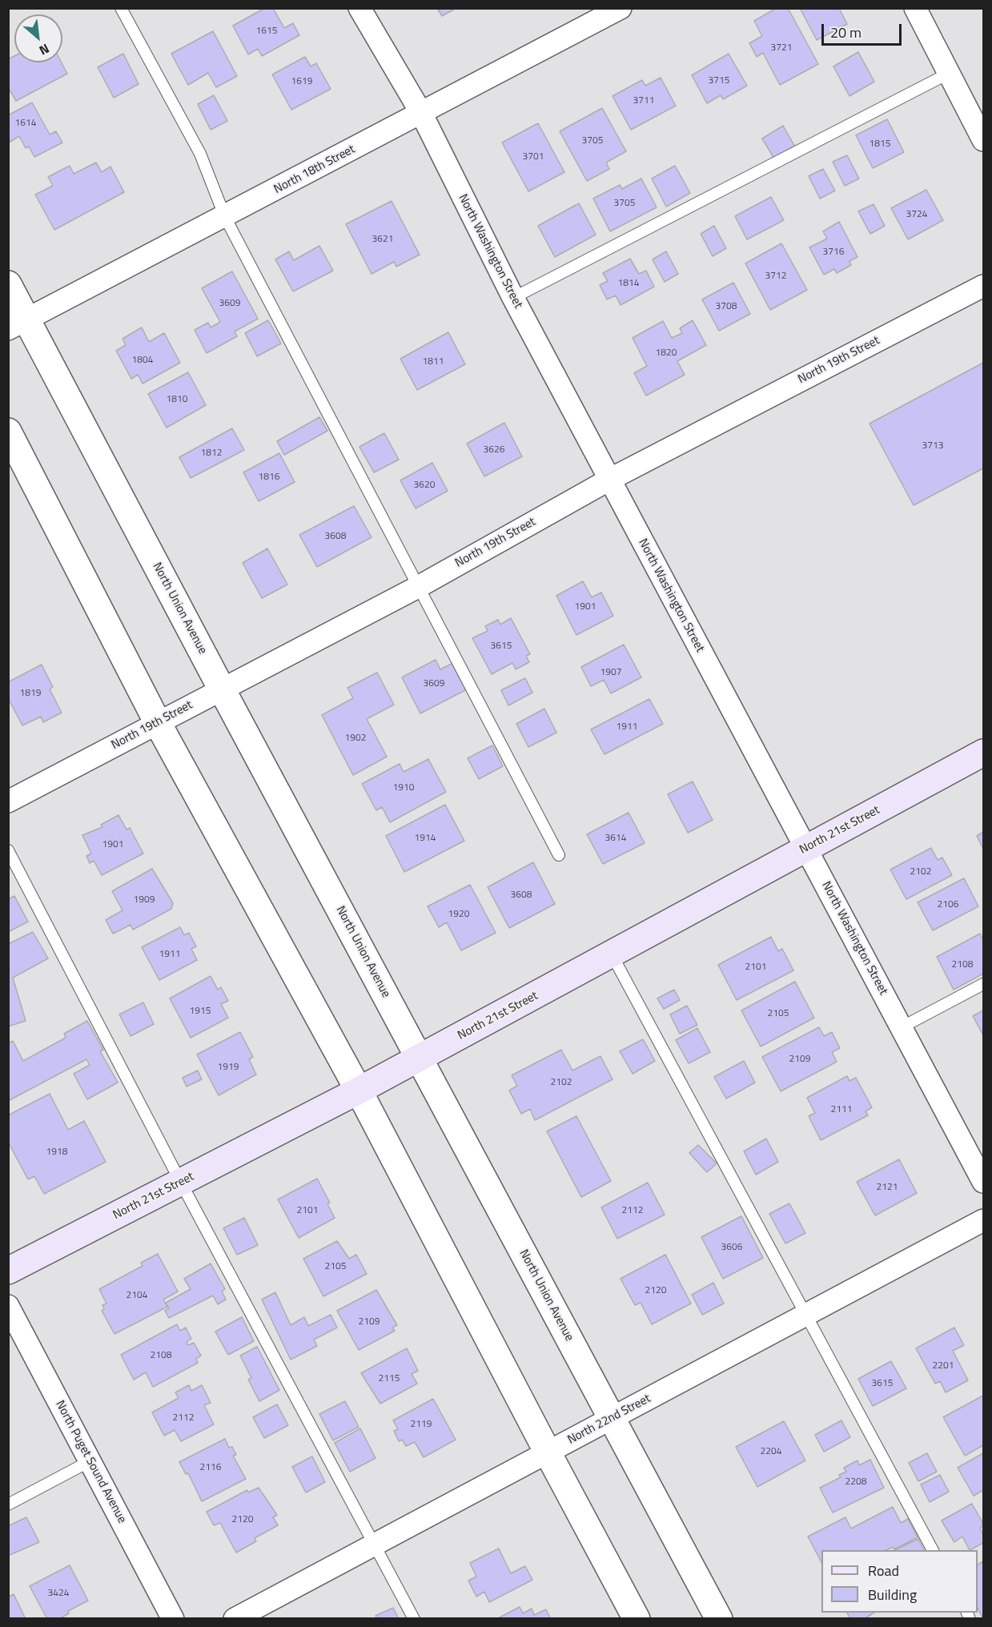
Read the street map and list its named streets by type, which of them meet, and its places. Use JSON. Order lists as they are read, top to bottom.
{
  "streets": {
    "main road": ["North 21st Street"],
    "street": [
      "North 18th Street",
      "North Washington Street",
      "North 19th Street",
      "North Union Avenue",
      "North 22nd Street",
      "North Puget Sound Avenue"
    ]
  },
  "crossings": [
    ["North 18th Street", "North Washington Street"],
    ["North 18th Street", "North Union Avenue"],
    ["North Washington Street", "North 19th Street"],
    ["North Washington Street", "North 21st Street"],
    ["North 19th Street", "North Union Avenue"],
    ["North Union Avenue", "North 21st Street"],
    ["North Union Avenue", "North 22nd Street"]
  ],
  "house_numbers": [
    "1615",
    "3721",
    "3715",
    "1619",
    "3711",
    "1614",
    "3705",
    "1815",
    "3701",
    "3705",
    "3724",
    "3621",
    "3716",
    "3712",
    "1814",
    "3609",
    "3708",
    "1820",
    "1804",
    "1811",
    "1810",
    "3713",
    "3626",
    "1812",
    "1816",
    "3620",
    "3608",
    "1901",
    "3615",
    "1907",
    "3609",
    "1819",
    "1911",
    "1902",
    "1910",
    "1914",
    "3614",
    "1901",
    "2102",
    "3608",
    "1909",
    "2106",
    "1920",
    "1911",
    "2108",
    "2101",
    "1915",
    "2105",
    "2109",
    "1919",
    "2102",
    "2111",
    "1918",
    "2121",
    "2101",
    "2112",
    "3606",
    "2105",
    "2120",
    "2104",
    "2109",
    "2108",
    "2201",
    "2115",
    "3615",
    "2112",
    "2119",
    "2204",
    "2116",
    "2208",
    "2120",
    "3424"
  ],
  "legend": ["Road", "Building"],
  "scale_bar": "20 m",
  "north": "bottom right"
}
